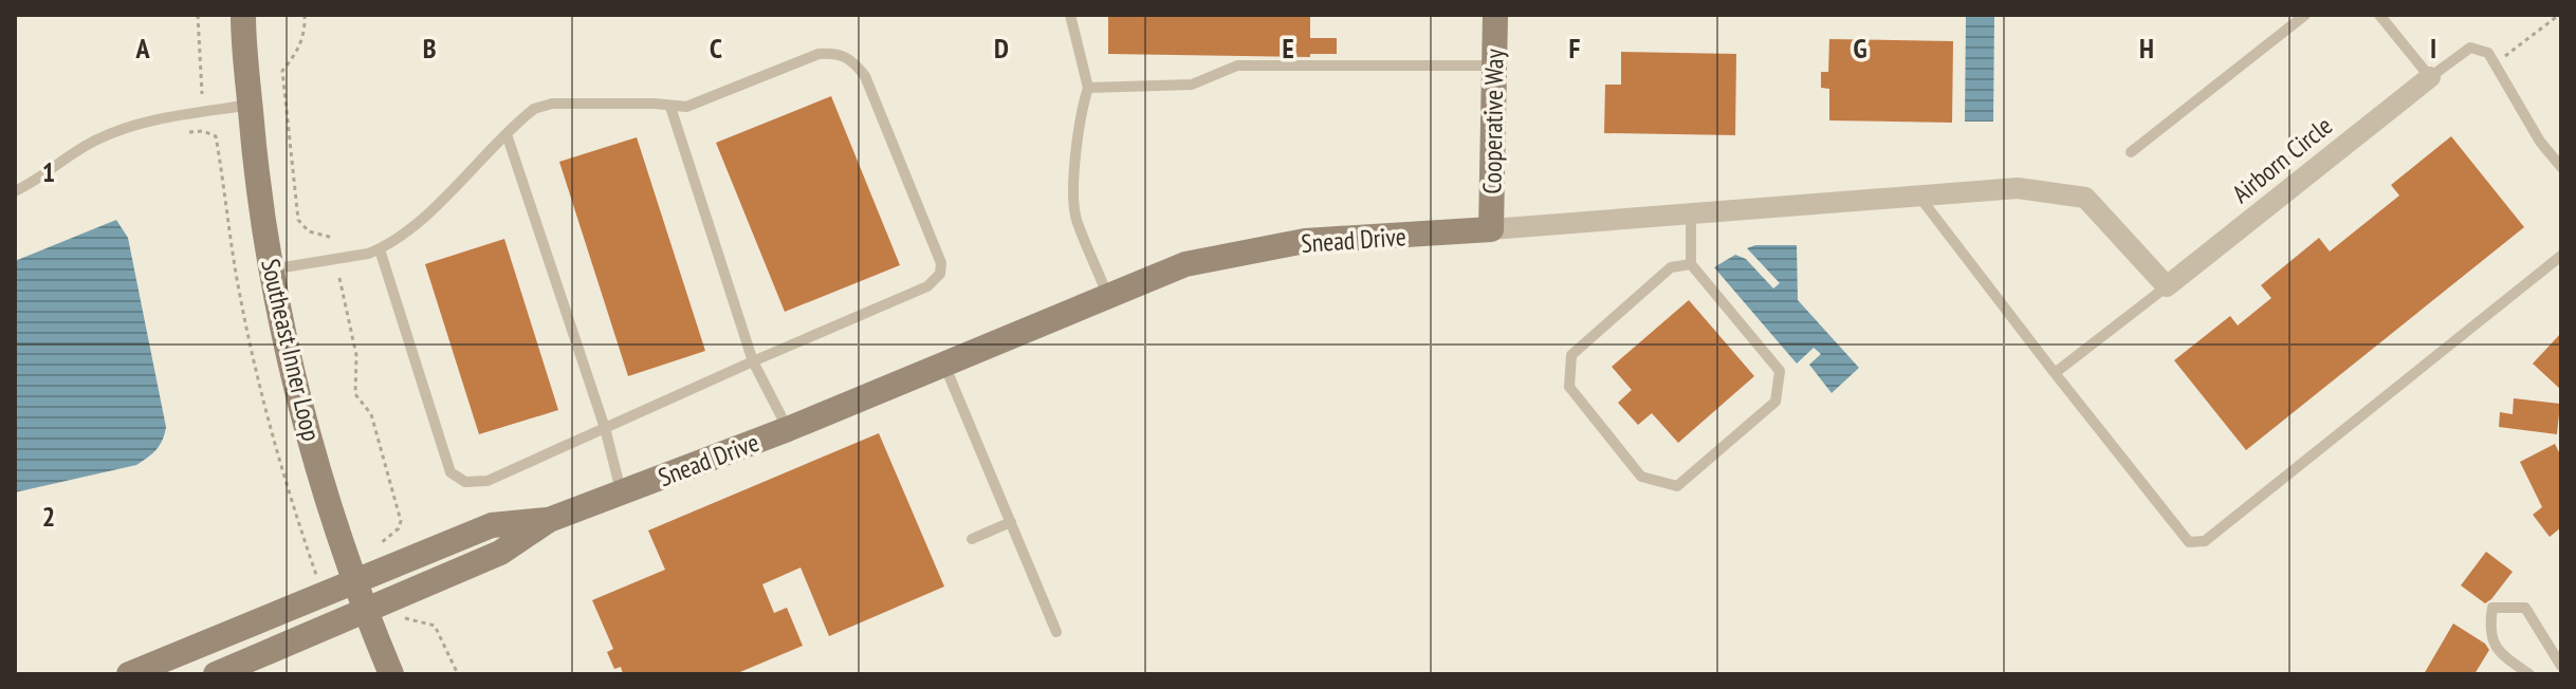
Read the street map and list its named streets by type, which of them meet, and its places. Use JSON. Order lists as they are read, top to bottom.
{
  "streets": {
    "street": [
      "Cooperative Way",
      "Airborn Circle",
      "Snead Drive",
      "Southeast Inner Loop"
    ]
  },
  "crossings": [
    ["Cooperative Way", "Snead Drive"],
    ["Airborn Circle", "Snead Drive"],
    ["Snead Drive", "Southeast Inner Loop"]
  ],
  "grid": {
    "columns": [
      "A",
      "B",
      "C",
      "D",
      "E",
      "F",
      "G",
      "H",
      "I"
    ],
    "rows": ["1", "2"]
  }
}
